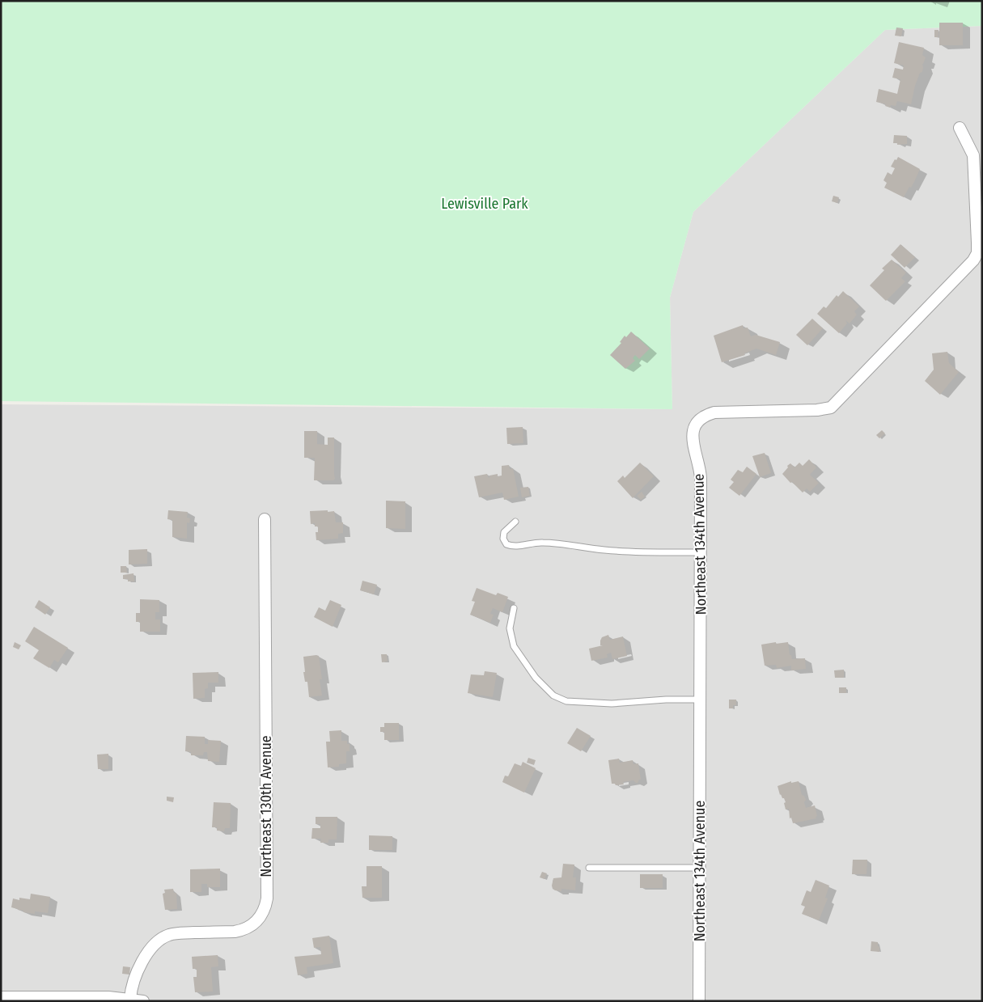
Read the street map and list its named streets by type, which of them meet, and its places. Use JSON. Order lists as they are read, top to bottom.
{
  "streets": {
    "street": ["Northeast 134th Avenue", "Northeast 130th Avenue"]
  },
  "parks": ["Lewisville Park"]
}
